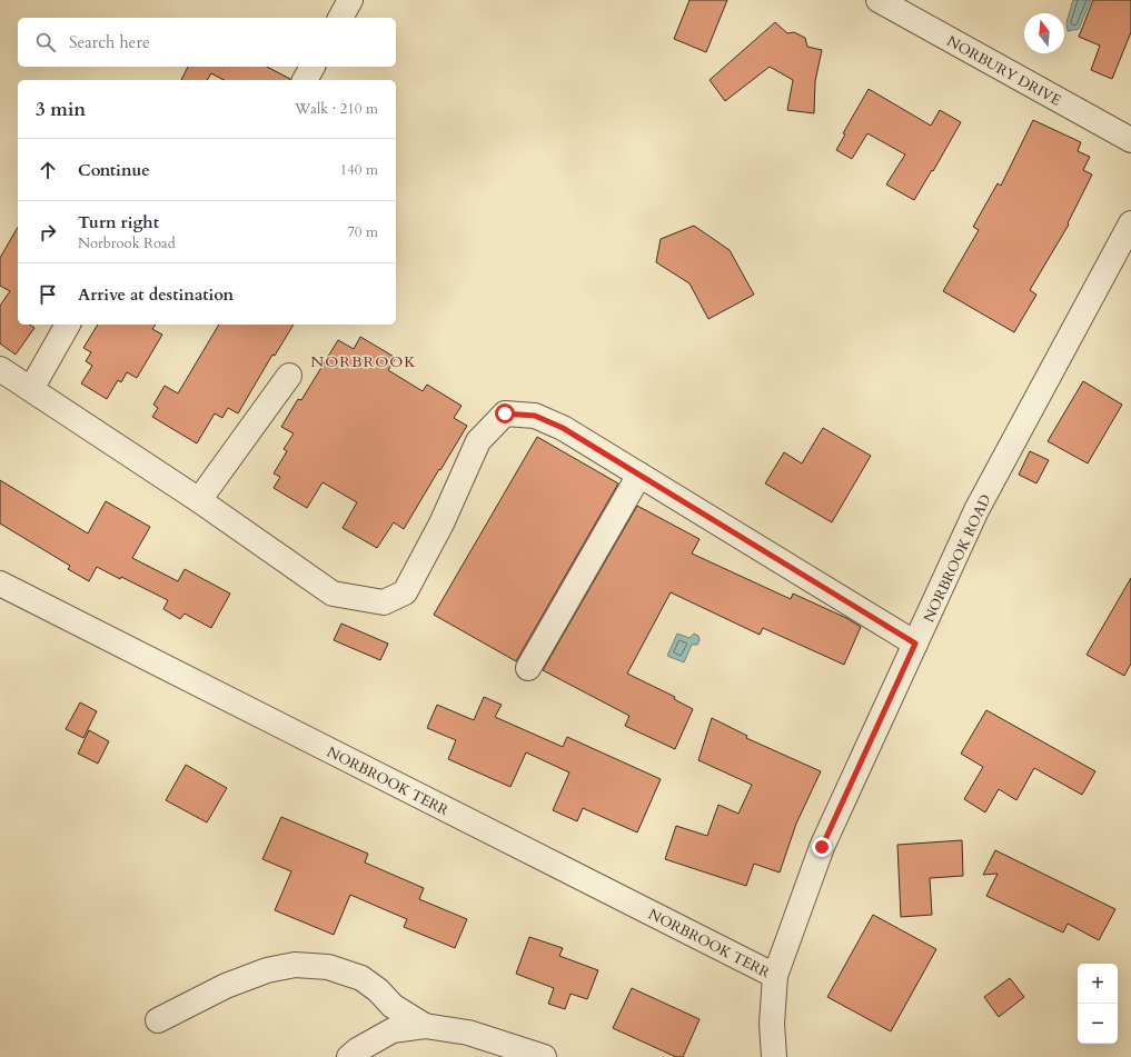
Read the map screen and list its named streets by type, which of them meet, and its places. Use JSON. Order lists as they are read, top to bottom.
{
  "streets": {
    "street": ["NORBURY DRIVE", "NORBROOK ROAD", "NORBROOK TERR"]
  },
  "crossings": [
    ["NORBROOK ROAD", "NORBROOK TERR"]
  ],
  "districts": ["NORBROOK"],
  "north": "top",
  "page": {
    "search": "Search here",
    "heading": ["3 min", "Walk · 210 m"],
    "list": [
      ["Continue", "140 m"],
      ["Turn right", "Norbrook Road", "70 m"],
      "Arrive at destination"
    ],
    "map_buttons": ["+", "−"]
  }
}
